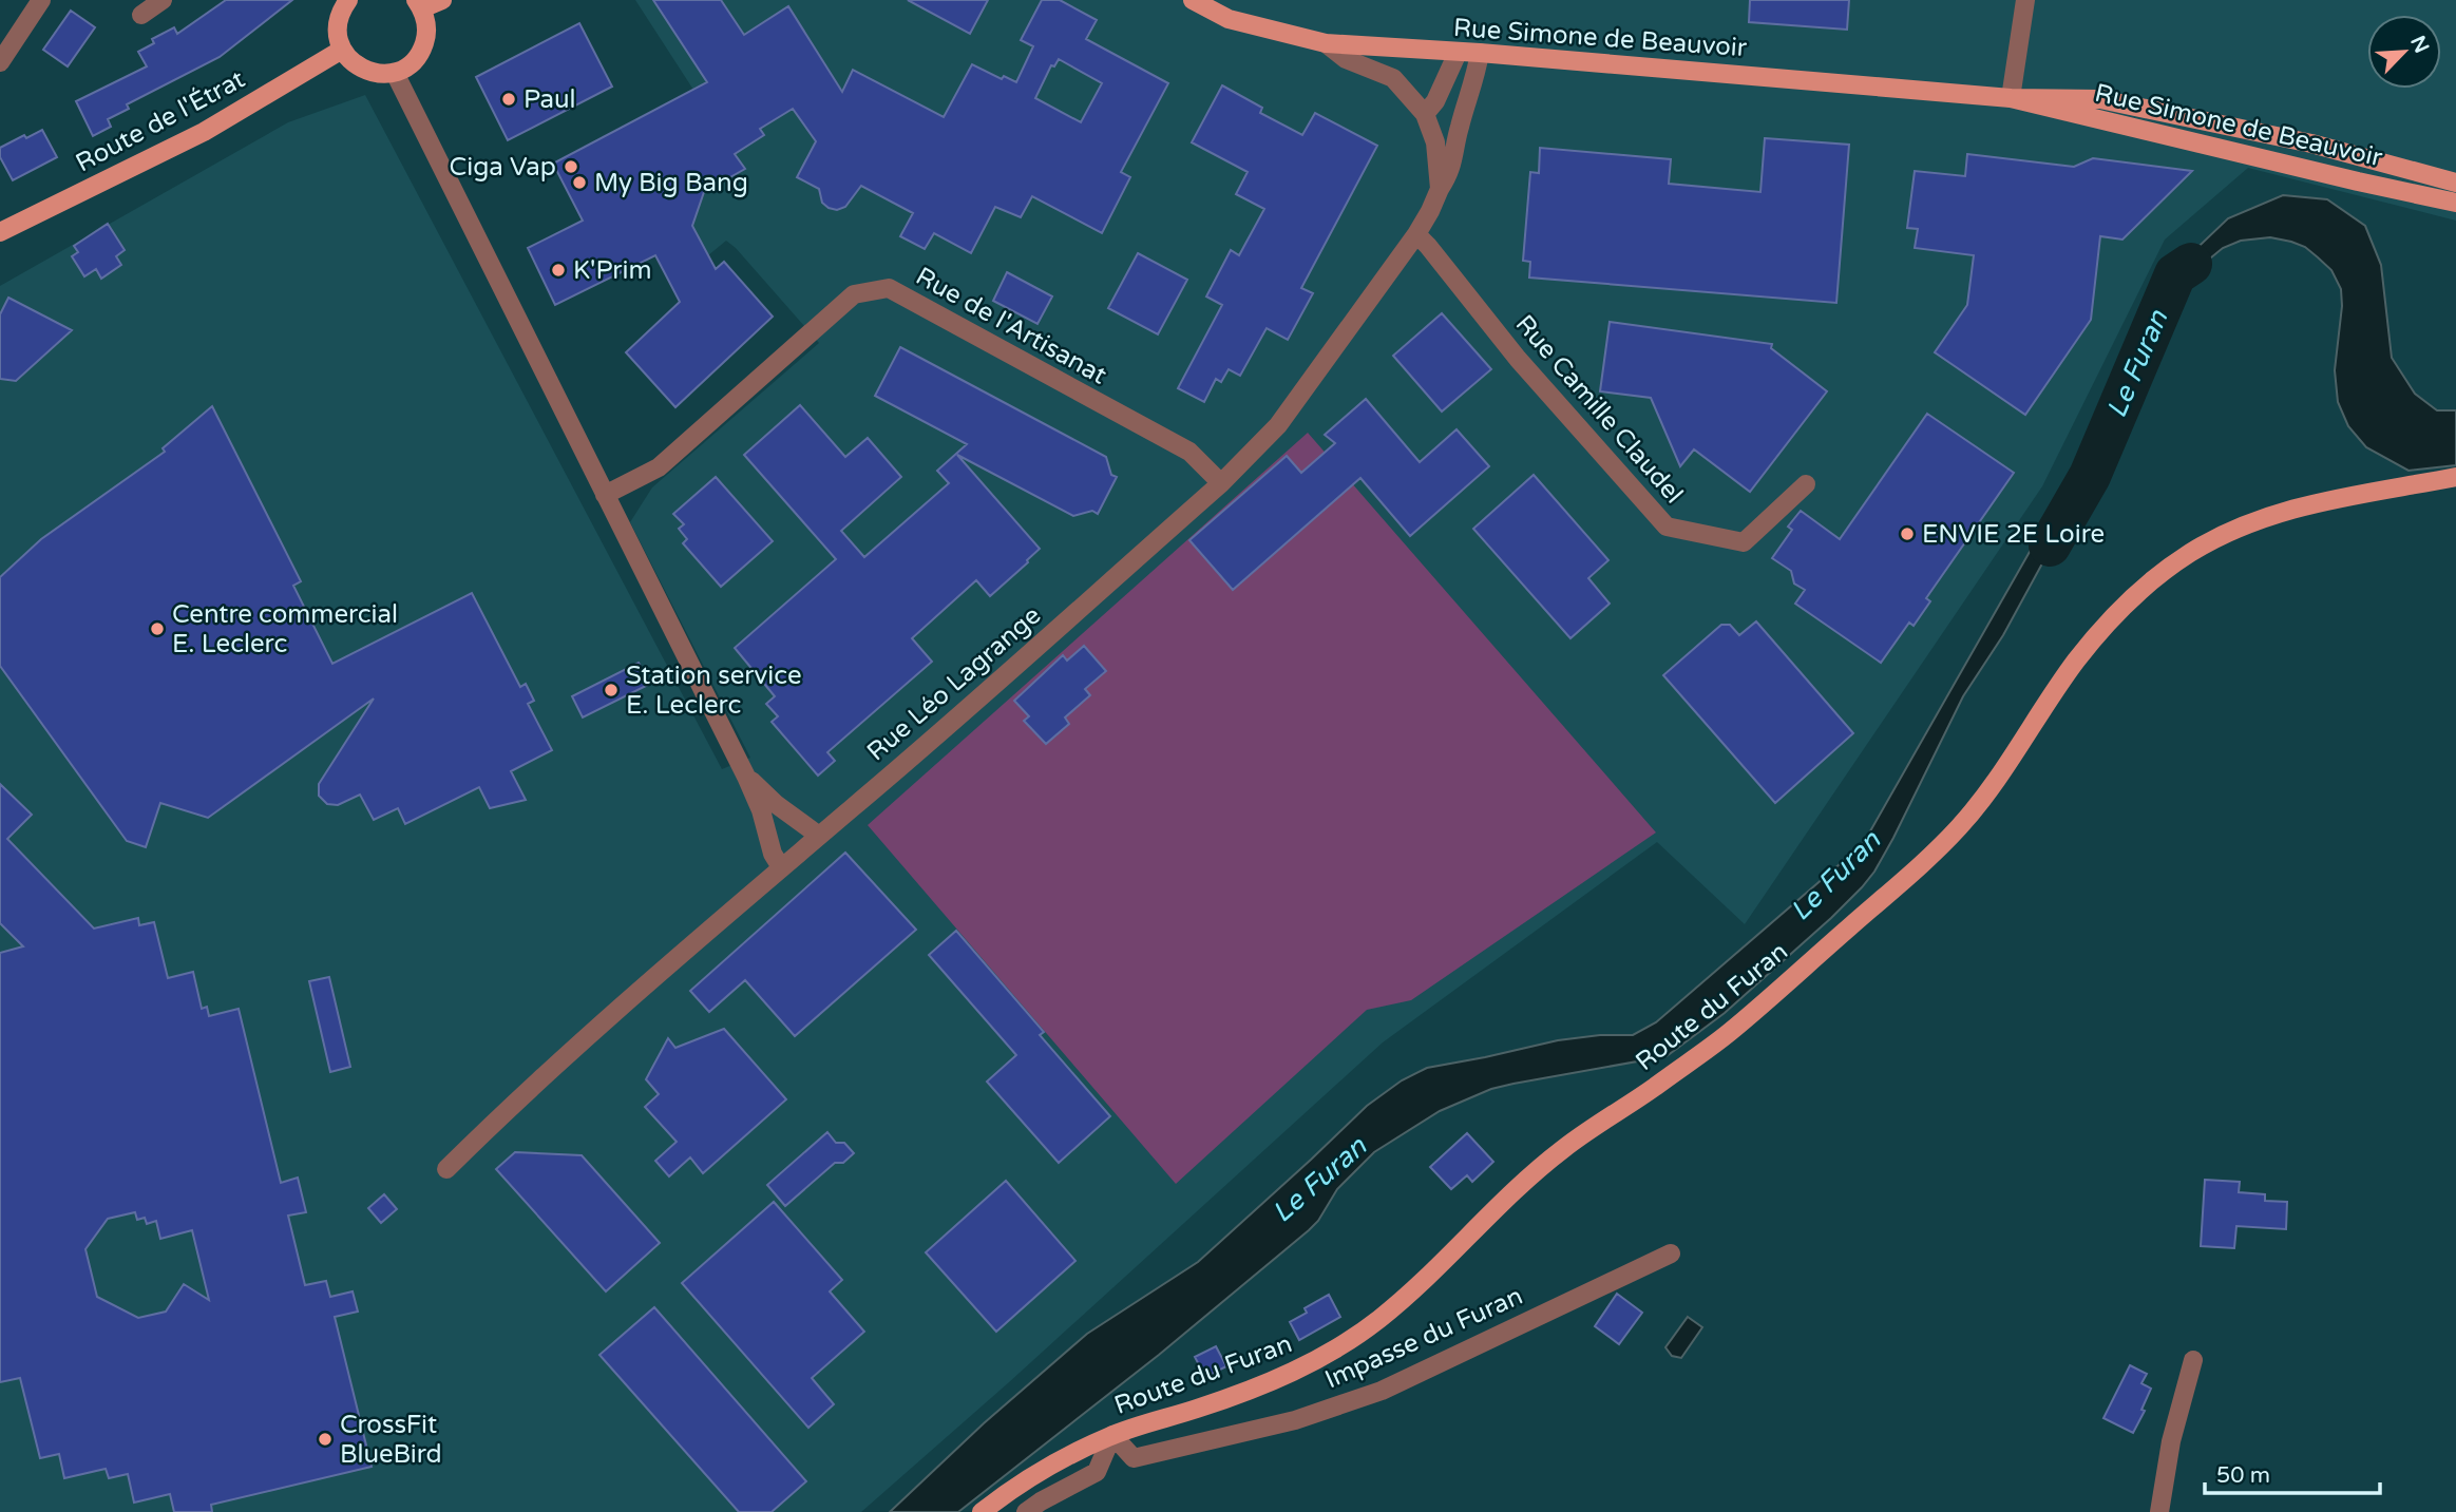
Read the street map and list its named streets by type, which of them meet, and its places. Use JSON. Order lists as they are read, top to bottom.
{
  "streets": {
    "main road": ["Rue Simone de Beauvoir", "Route de l'Étrat", "Route du Furan"],
    "street": [
      "Rue de l'Artisanat",
      "Rue Camille Claudel",
      "Rue Léo Lagrange",
      "Impasse du Furan"
    ]
  },
  "crossings": [
    ["Rue Simone de Beauvoir", "Rue Léo Lagrange"],
    ["Rue de l'Artisanat", "Rue Léo Lagrange"],
    ["Rue Camille Claudel", "Rue Léo Lagrange"],
    ["Route du Furan", "Impasse du Furan"]
  ],
  "water": ["Le Furan"],
  "places": [
    "Paul",
    "Ciga Vap",
    "My Big Bang",
    "K'Prim",
    "ENVIE 2E Loire",
    "Centre commercial E. Leclerc",
    "Station service E. Leclerc",
    "CrossFit BlueBird"
  ],
  "scale_bar": "50 m",
  "north": "top right"
}
